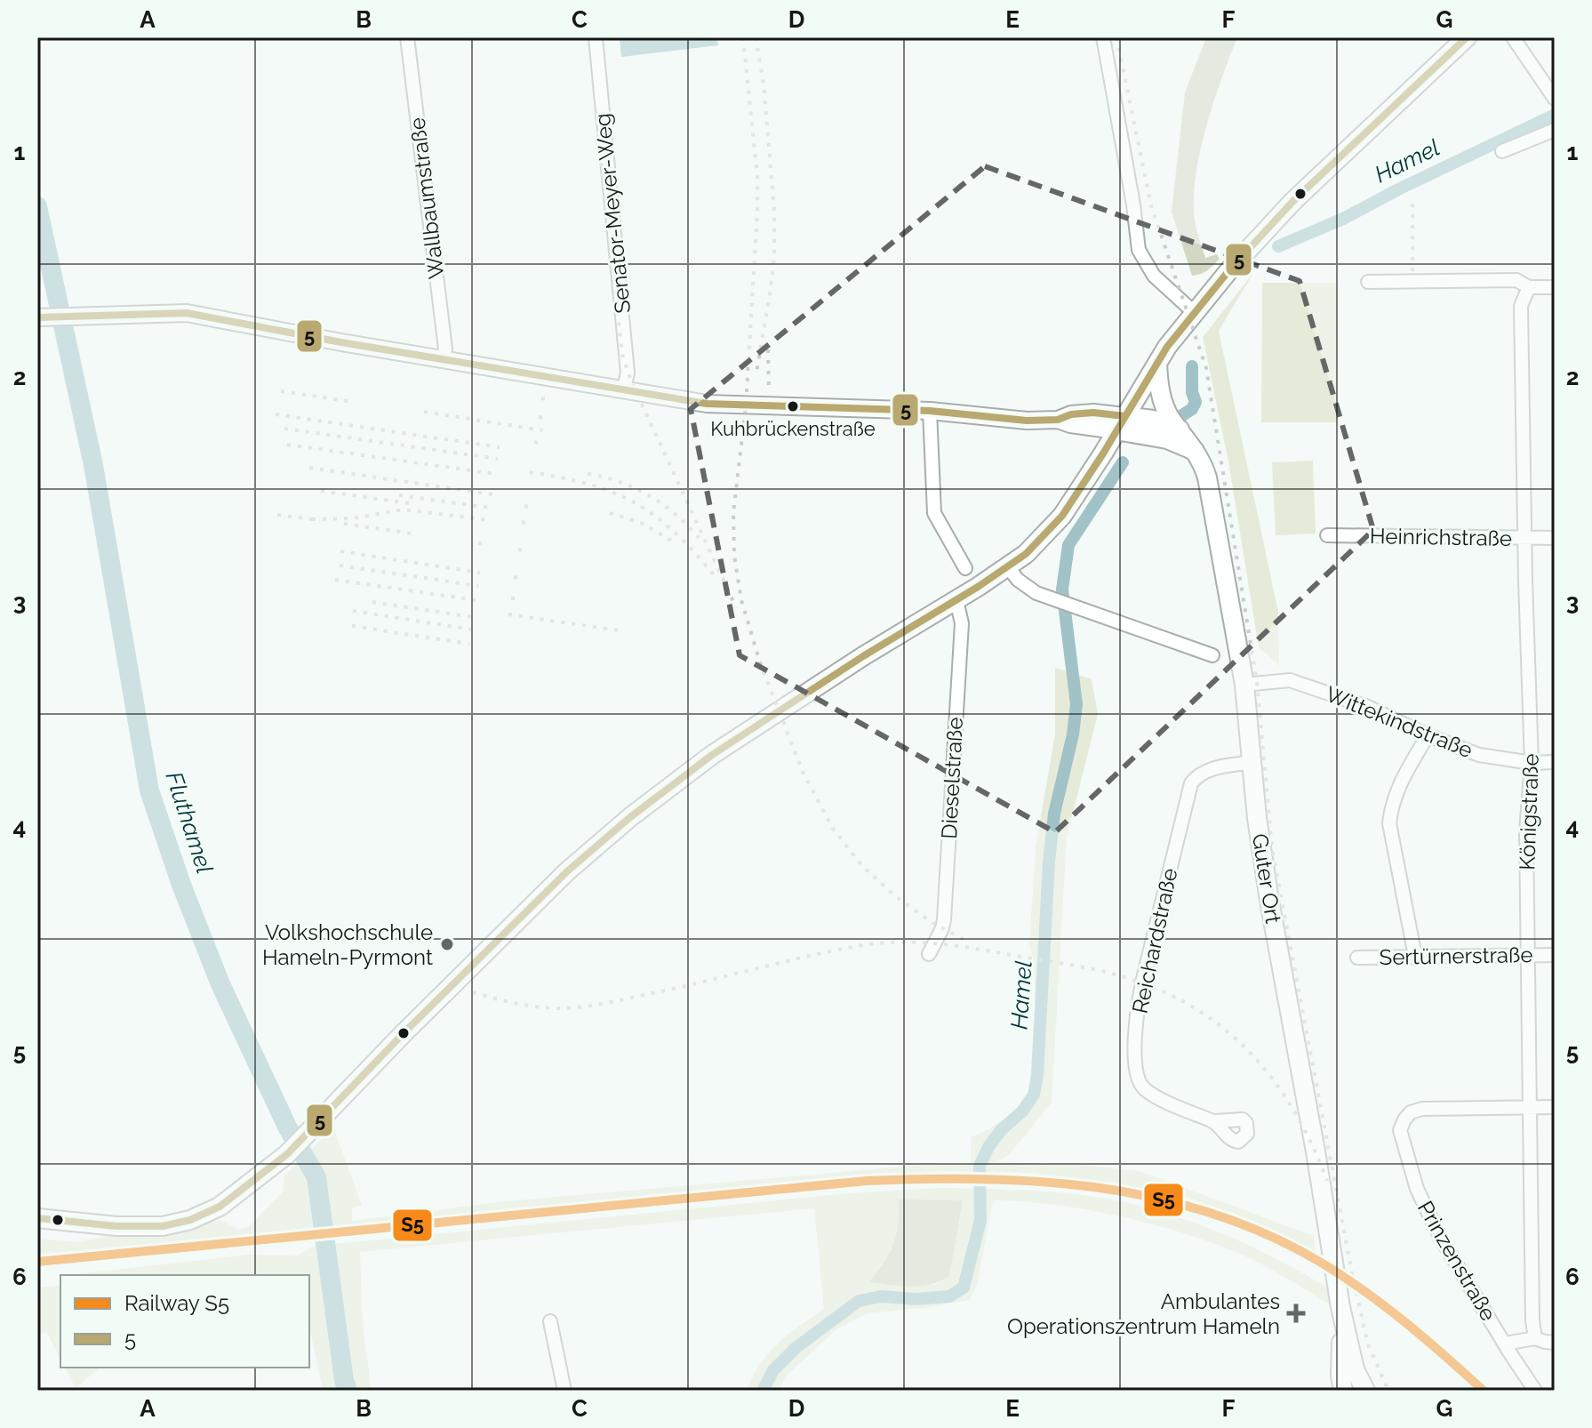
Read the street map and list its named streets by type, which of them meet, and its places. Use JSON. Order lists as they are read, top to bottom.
{
  "streets": {
    "main road": ["Guter Ort"],
    "street": [
      "Wallbaumstraße",
      "Senator-Meyer-Weg",
      "Heinrichstraße",
      "Wittekindstraße",
      "Dieselstraße",
      "Königstraße",
      "Reichardstraße",
      "Sertürnerstraße",
      "Prinzenstraße"
    ]
  },
  "crossings": [
    ["Heinrichstraße", "Königstraße"],
    ["Wittekindstraße", "Königstraße"],
    ["Wittekindstraße", "Guter Ort"],
    ["Königstraße", "Sertürnerstraße"],
    ["Königstraße", "Prinzenstraße"],
    ["Guter Ort", "Reichardstraße"]
  ],
  "water": ["Hamel", "Fluthamel"],
  "places": {
    "other": ["Kuhbrückenstraße", "Volkshochschule Hameln-Pyrmont"],
    "health": ["Ambulantes Operationszentrum Hameln"]
  },
  "lines": ["transit line 5", "rail line S5"],
  "legend": ["Railway S5", "5"],
  "grid": {
    "columns": [
      "A",
      "B",
      "C",
      "D",
      "E",
      "F",
      "G"
    ],
    "rows": [
      "1",
      "2",
      "3",
      "4",
      "5",
      "6"
    ]
  }
}
